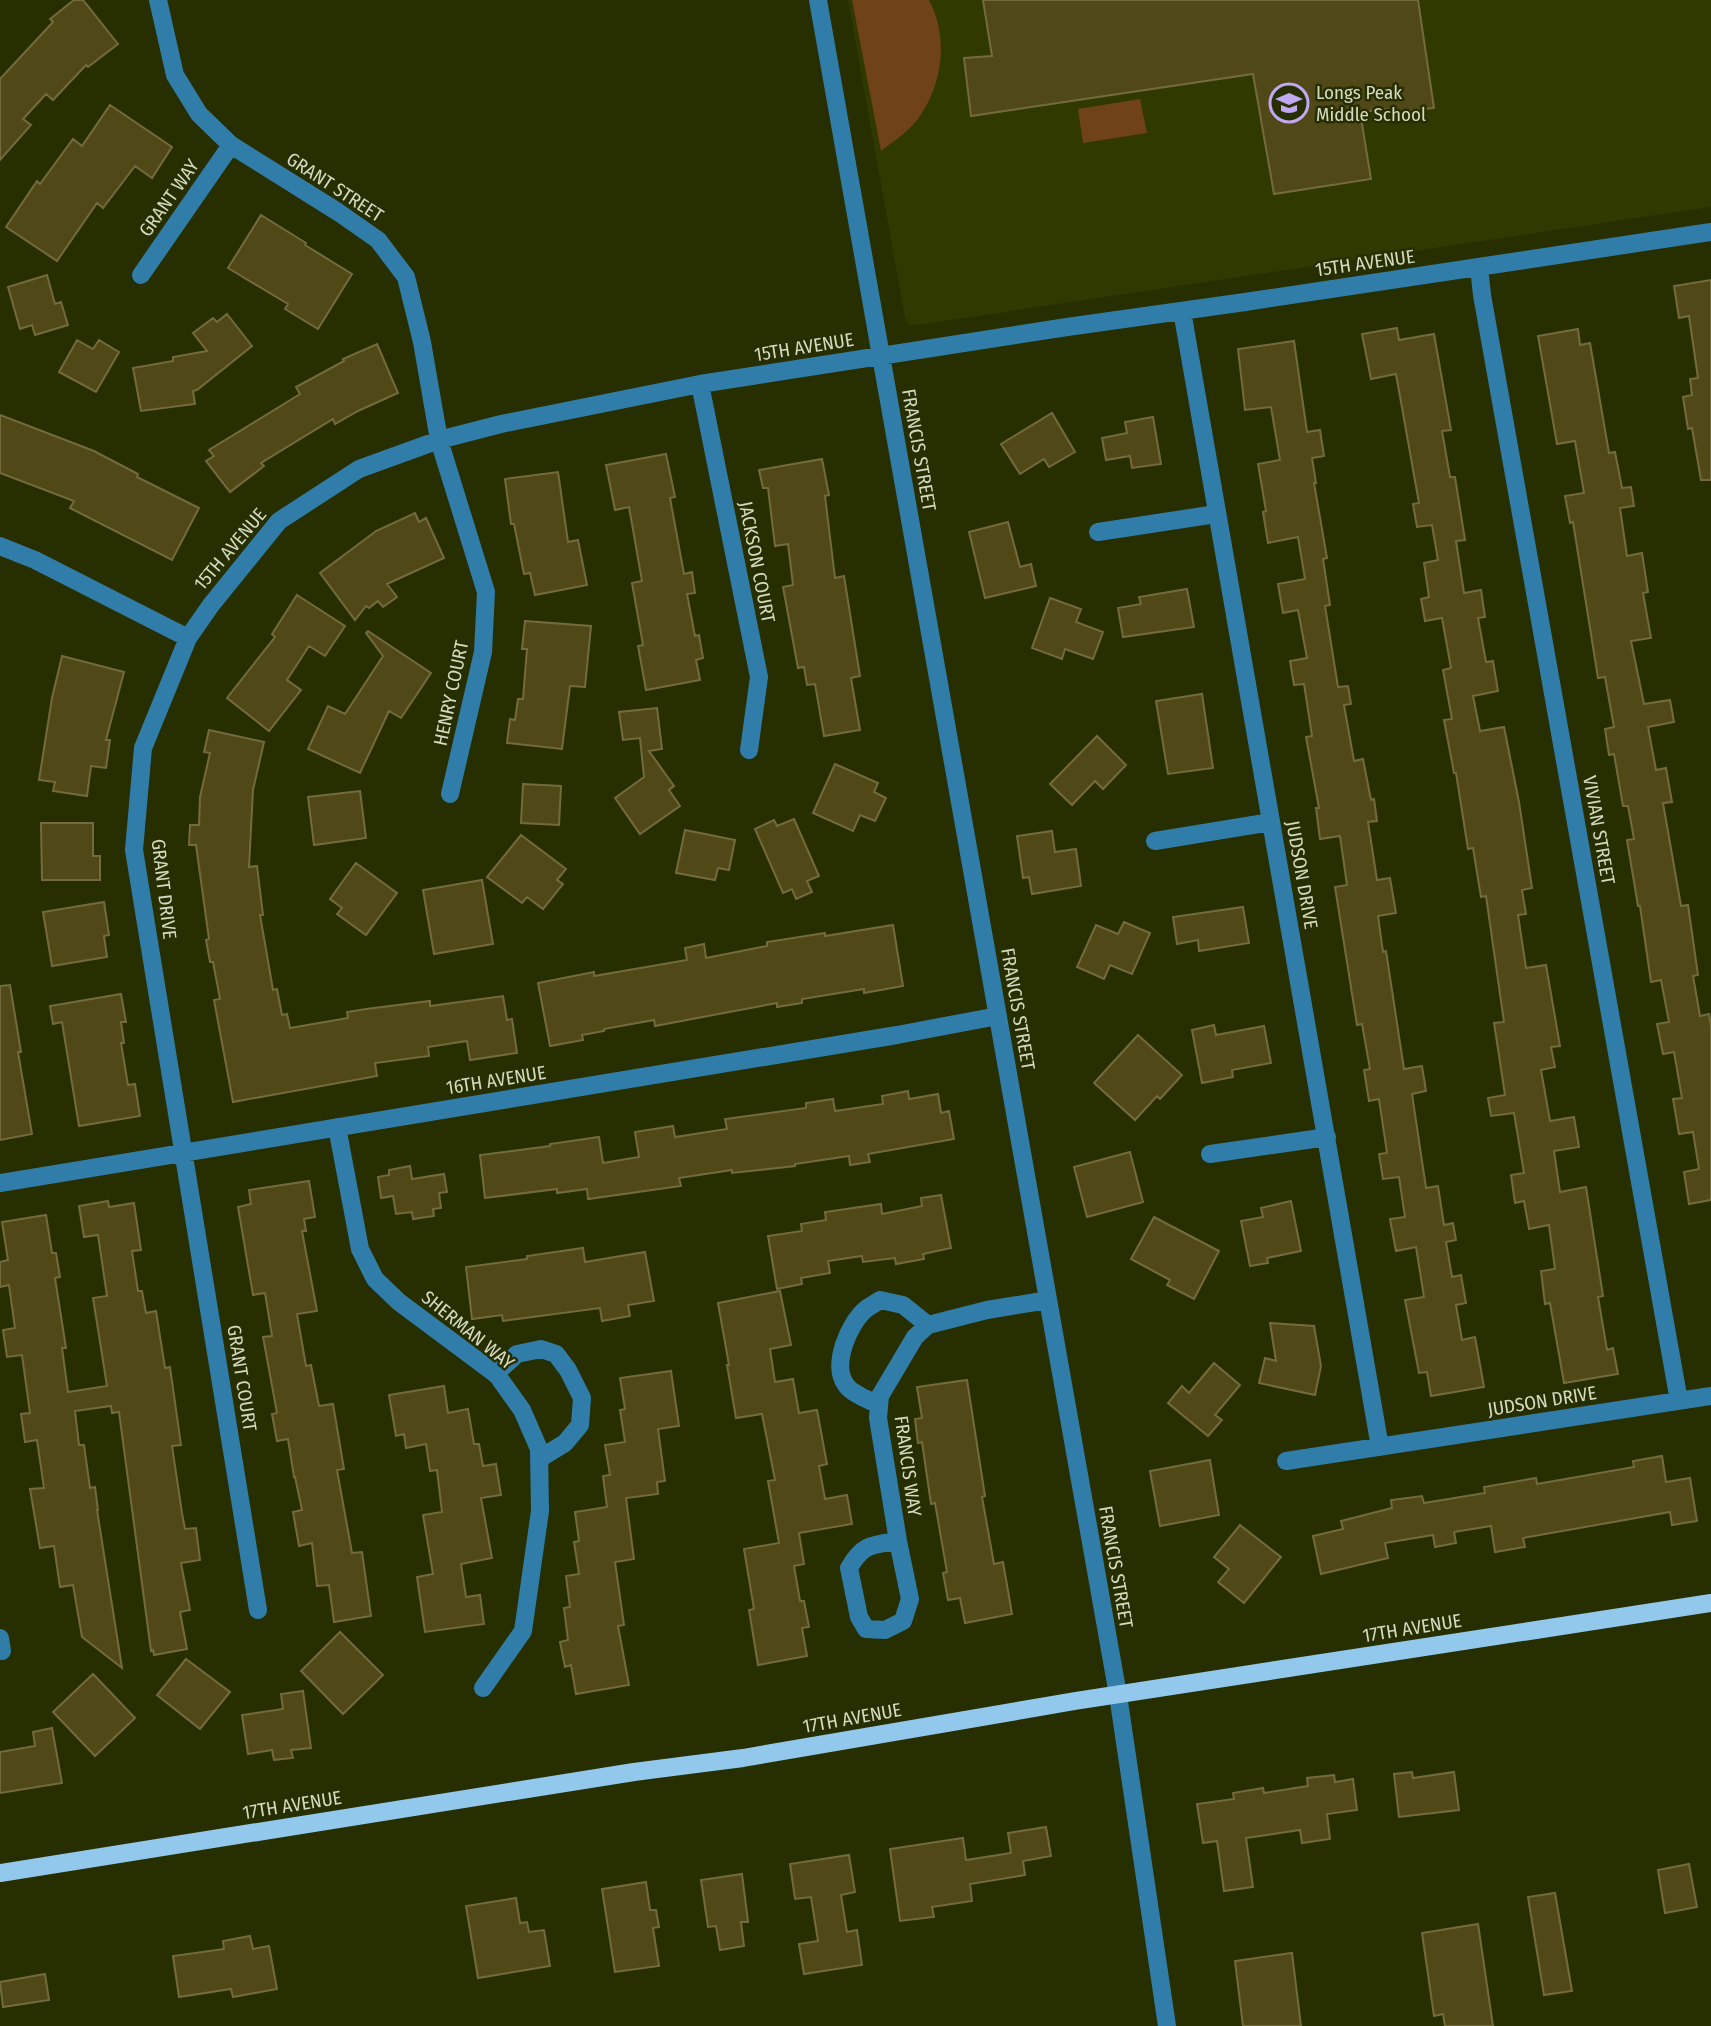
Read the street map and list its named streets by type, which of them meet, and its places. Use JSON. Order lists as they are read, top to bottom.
{
  "streets": {
    "main road": ["17TH AVENUE"],
    "street": [
      "GRANT STREET",
      "GRANT WAY",
      "15TH AVENUE",
      "FRANCIS STREET",
      "JACKSON COURT",
      "HENRY COURT",
      "VIVIAN STREET",
      "JUDSON DRIVE",
      "GRANT DRIVE",
      "16TH AVENUE",
      "SHERMAN WAY",
      "GRANT COURT",
      "FRANCIS WAY"
    ]
  },
  "crossings": [
    ["GRANT STREET", "GRANT WAY"],
    ["GRANT STREET", "15TH AVENUE"],
    ["GRANT STREET", "HENRY COURT"],
    ["15TH AVENUE", "FRANCIS STREET"],
    ["15TH AVENUE", "JACKSON COURT"],
    ["15TH AVENUE", "HENRY COURT"],
    ["15TH AVENUE", "VIVIAN STREET"],
    ["15TH AVENUE", "JUDSON DRIVE"],
    ["15TH AVENUE", "GRANT DRIVE"],
    ["FRANCIS STREET", "16TH AVENUE"],
    ["FRANCIS STREET", "17TH AVENUE"],
    ["VIVIAN STREET", "JUDSON DRIVE"],
    ["GRANT DRIVE", "16TH AVENUE"],
    ["GRANT DRIVE", "GRANT COURT"],
    ["16TH AVENUE", "SHERMAN WAY"],
    ["16TH AVENUE", "GRANT COURT"]
  ],
  "places": {
    "school or university": ["Longs Peak Middle School"]
  }
}
